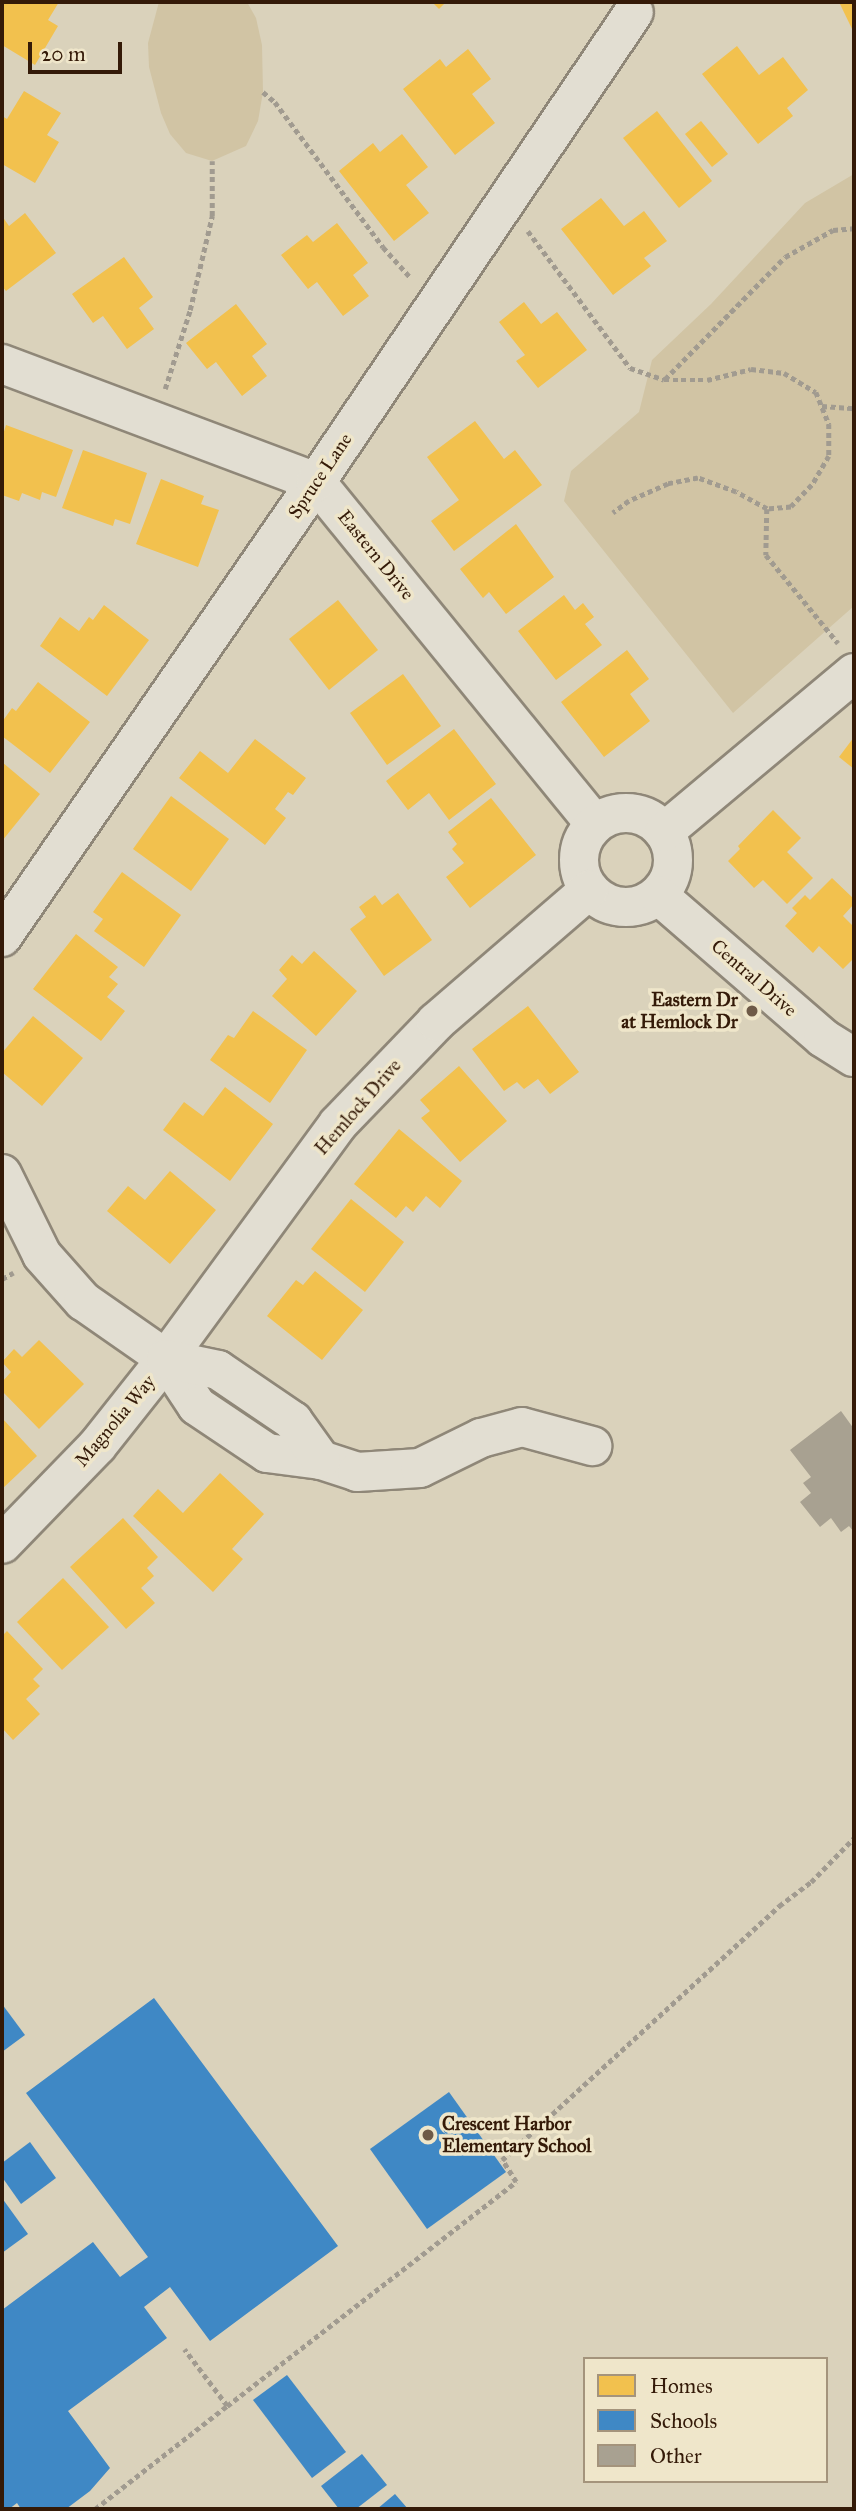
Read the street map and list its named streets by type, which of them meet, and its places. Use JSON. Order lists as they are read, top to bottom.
{
  "streets": {
    "street": [
      "Spruce Lane",
      "Eastern Drive",
      "Central Drive",
      "Hemlock Drive",
      "Magnolia Way"
    ]
  },
  "crossings": [
    ["Spruce Lane", "Eastern Drive"],
    ["Eastern Drive", "Central Drive"],
    ["Eastern Drive", "Hemlock Drive"],
    ["Central Drive", "Hemlock Drive"],
    ["Hemlock Drive", "Magnolia Way"]
  ],
  "places": ["Eastern Dr at Hemlock Dr", "Crescent Harbor Elementary School"],
  "legend": ["Homes", "Schools", "Other"],
  "scale_bar": "20 m"
}
